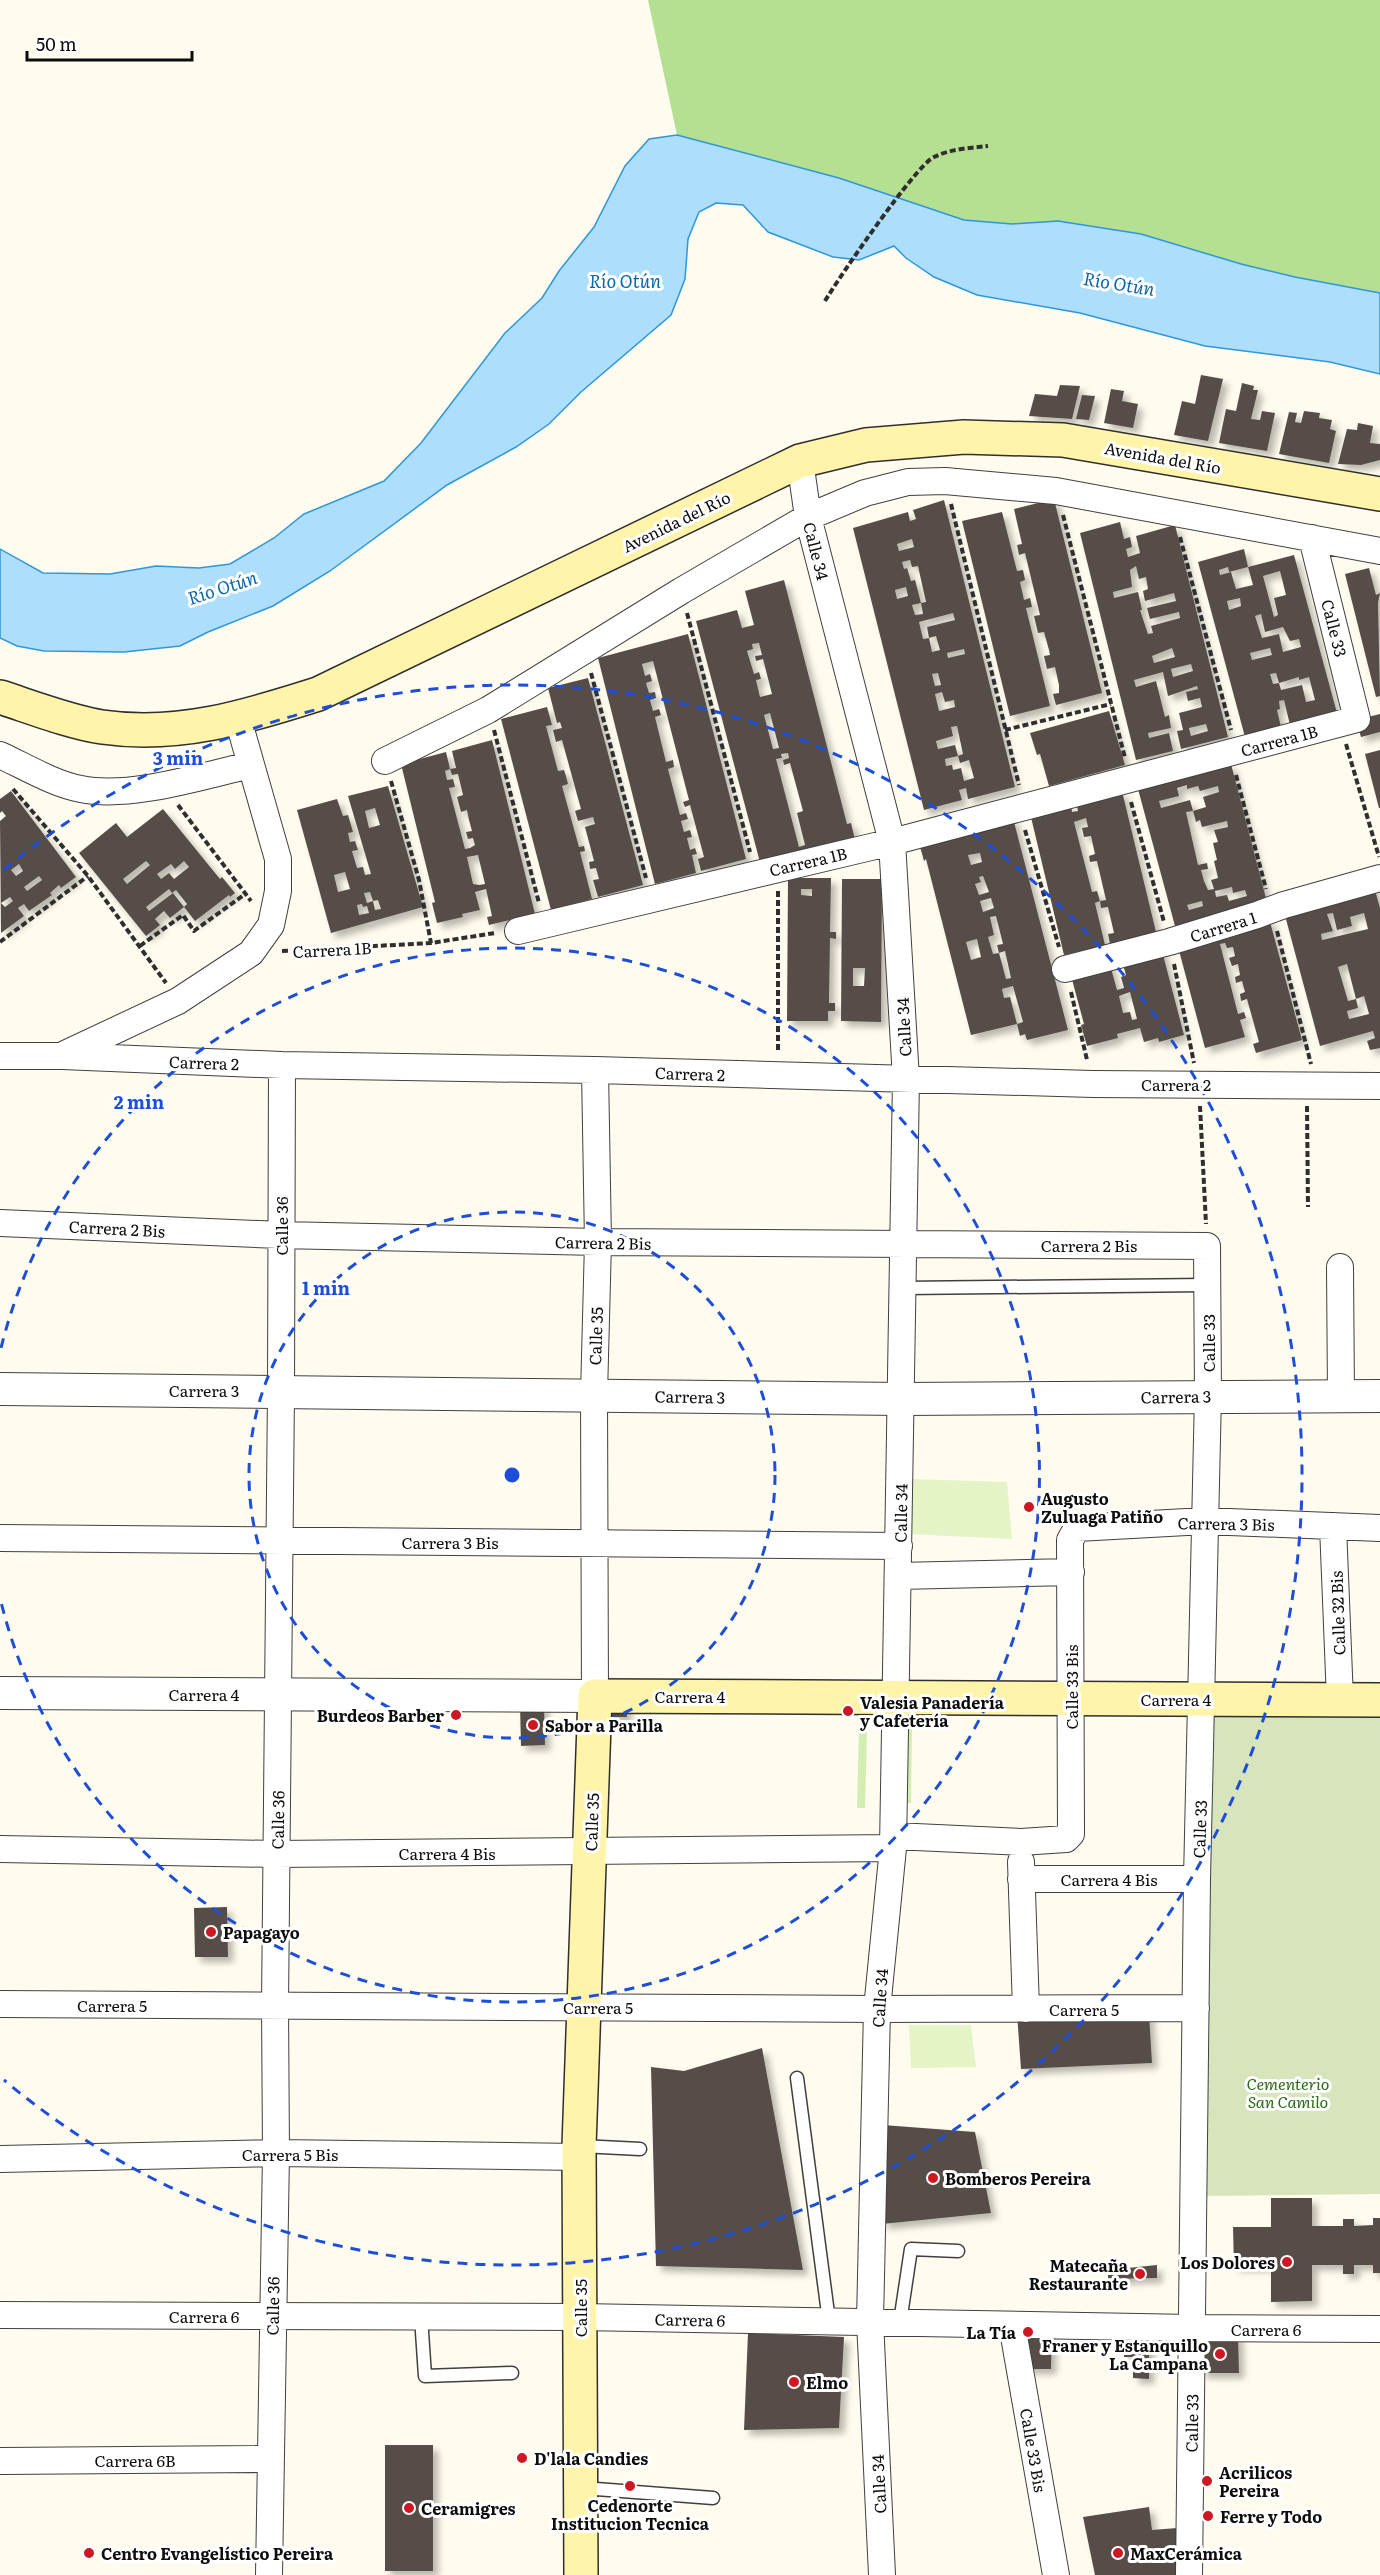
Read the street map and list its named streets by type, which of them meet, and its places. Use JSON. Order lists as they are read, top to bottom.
{
  "streets": {
    "main road": ["Avenida del Río", "Calle 35", "Carrera 4"],
    "street": [
      "Calle 34",
      "Calle 33",
      "Carrera 1B",
      "Carrera 1",
      "Carrera 2",
      "Calle 36",
      "Carrera 2 Bis",
      "Carrera 3",
      "Carrera 3 Bis",
      "Calle 32 Bis",
      "Calle 33 Bis",
      "Carrera 4 Bis",
      "Carrera 5",
      "Carrera 5 Bis",
      "Carrera 6",
      "Carrera 6B"
    ]
  },
  "crossings": [
    ["Avenida del Río", "Calle 34"],
    ["Calle 34", "Carrera 1B"],
    ["Calle 34", "Carrera 2"],
    ["Calle 34", "Carrera 2 Bis"],
    ["Calle 34", "Carrera 3"],
    ["Calle 34", "Carrera 3 Bis"],
    ["Calle 34", "Carrera 4"],
    ["Calle 34", "Carrera 4 Bis"],
    ["Calle 34", "Carrera 5"],
    ["Calle 34", "Carrera 6"],
    ["Calle 33", "Carrera 1B"],
    ["Calle 33", "Carrera 2 Bis"],
    ["Calle 33", "Carrera 3"],
    ["Calle 33", "Carrera 3 Bis"],
    ["Calle 33", "Carrera 4"],
    ["Calle 33", "Carrera 4 Bis"],
    ["Calle 33", "Carrera 5"],
    ["Calle 33", "Carrera 6"],
    ["Carrera 2", "Calle 36"],
    ["Carrera 2", "Calle 35"],
    ["Calle 36", "Carrera 2 Bis"],
    ["Calle 36", "Carrera 3"],
    ["Calle 36", "Carrera 3 Bis"],
    ["Calle 36", "Carrera 4"],
    ["Calle 36", "Carrera 4 Bis"],
    ["Calle 36", "Carrera 5"],
    ["Calle 36", "Carrera 5 Bis"],
    ["Calle 36", "Carrera 6"],
    ["Calle 36", "Carrera 6B"],
    ["Carrera 2 Bis", "Calle 35"],
    ["Calle 35", "Carrera 3"],
    ["Calle 35", "Carrera 3 Bis"],
    ["Calle 35", "Carrera 4"],
    ["Calle 35", "Carrera 4 Bis"],
    ["Calle 35", "Carrera 5"],
    ["Calle 35", "Carrera 5 Bis"],
    ["Calle 35", "Carrera 6"],
    ["Carrera 3 Bis", "Calle 32 Bis"],
    ["Carrera 3 Bis", "Calle 33 Bis"],
    ["Calle 32 Bis", "Carrera 4"],
    ["Calle 33 Bis", "Carrera 4"],
    ["Calle 33 Bis", "Carrera 6"]
  ],
  "water": ["Río Otún"],
  "parks": ["Cementerio San Camilo"],
  "places": [
    "Augusto Zuluaga Patiño",
    "Valesia Panadería y Cafetería",
    "Burdeos Barber",
    "Sabor a Parilla",
    "Papagayo",
    "Bomberos Pereira",
    "Los Dolores",
    "Matecaña Restaurante",
    "La Tía",
    "Franer y Estanquillo La Campana",
    "Elmo",
    "D'lala Candies",
    "Acrilicos Pereira",
    "Cedenorte Institucion Tecnica",
    "Ceramigres",
    "Ferre y Todo",
    "Centro Evangelístico Pereira",
    "MaxCerámica"
  ],
  "scale_bar": "50 m",
  "rings": ["3 min", "2 min", "1 min"]
}
